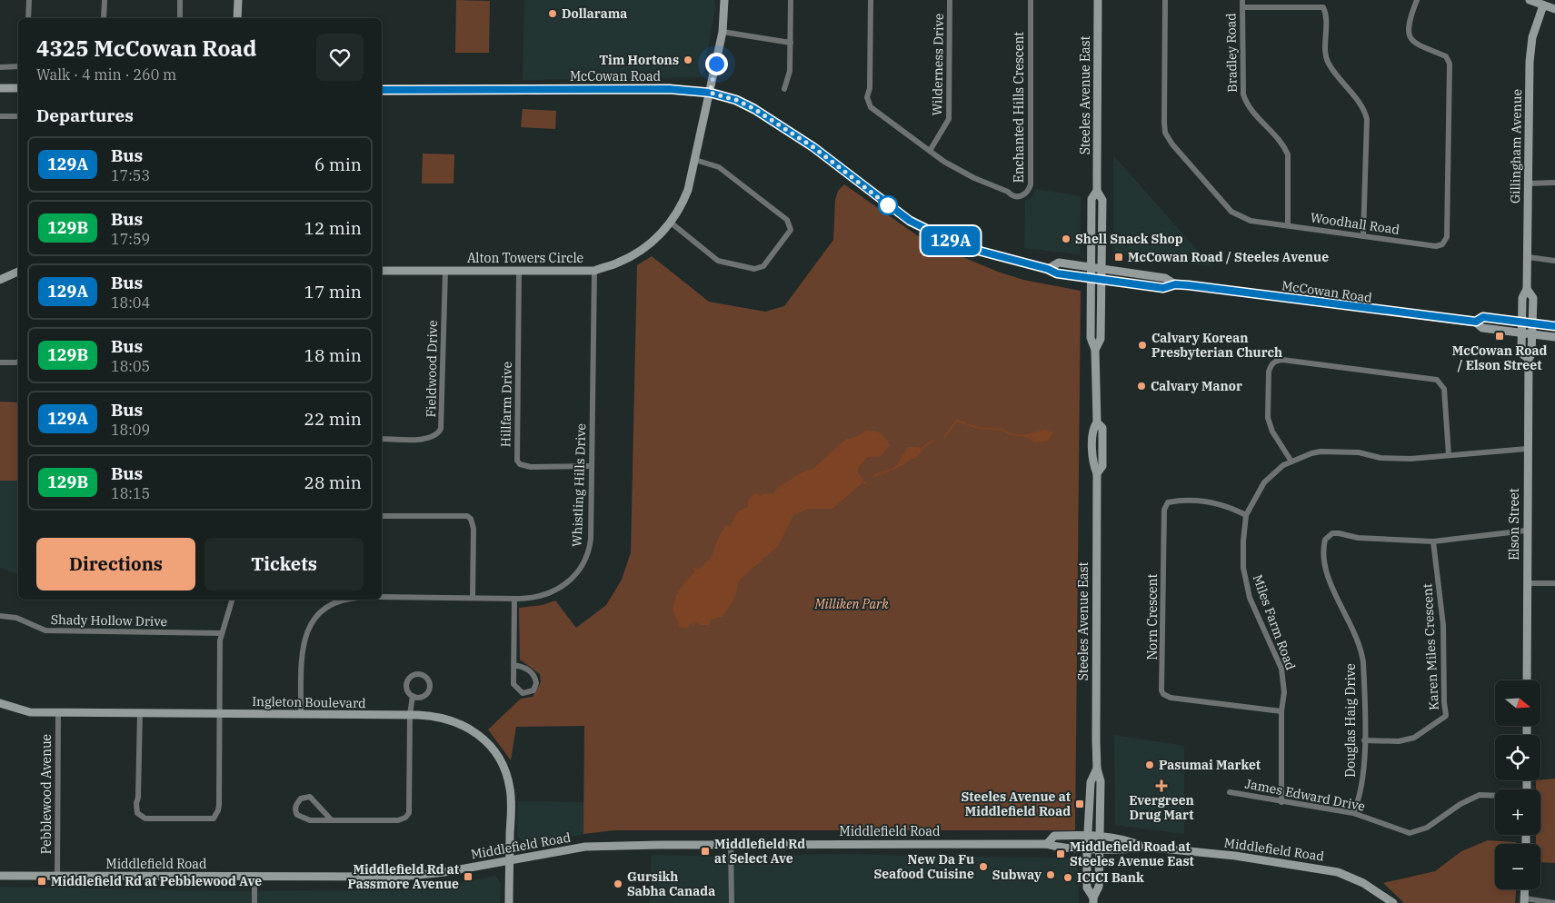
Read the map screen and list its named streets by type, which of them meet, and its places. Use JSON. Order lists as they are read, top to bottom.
{
  "streets": {
    "main road": [
      "McCowan Road",
      "Steeles Avenue East",
      "Gillingham Avenue",
      "Alton Towers Circle",
      "Elson Street",
      "Ingleton Boulevard",
      "Middlefield Road"
    ],
    "street": [
      "Bradley Road",
      "Wilderness Drive",
      "Enchanted Hills Crescent",
      "Woodhall Road",
      "Fieldwood Drive",
      "Hillfarm Drive",
      "Whistling Hills Drive",
      "Norn Crescent",
      "Shady Hollow Drive",
      "Miles Farm Road",
      "Karen Miles Crescent",
      "Douglas Haig Drive",
      "Pebblewood Avenue",
      "James Edward Drive"
    ]
  },
  "crossings": [
    ["Bradley Road", "Woodhall Road"],
    ["Wilderness Drive", "Enchanted Hills Crescent"],
    ["McCowan Road", "Steeles Avenue East"],
    ["McCowan Road", "Gillingham Avenue"],
    ["McCowan Road", "Alton Towers Circle"],
    ["McCowan Road", "Elson Street"],
    ["Steeles Avenue East", "Middlefield Road"],
    ["Gillingham Avenue", "Elson Street"],
    ["Alton Towers Circle", "Fieldwood Drive"],
    ["Alton Towers Circle", "Hillfarm Drive"],
    ["Alton Towers Circle", "Whistling Hills Drive"],
    ["Hillfarm Drive", "Whistling Hills Drive"],
    ["Elson Street", "Miles Farm Road"],
    ["Elson Street", "Douglas Haig Drive"],
    ["Norn Crescent", "Miles Farm Road"],
    ["Miles Farm Road", "James Edward Drive"],
    ["Karen Miles Crescent", "Douglas Haig Drive"],
    ["Ingleton Boulevard", "Pebblewood Avenue"],
    ["Ingleton Boulevard", "Middlefield Road"],
    ["Douglas Haig Drive", "James Edward Drive"],
    ["Pebblewood Avenue", "Middlefield Road"]
  ],
  "parks": ["Milliken Park"],
  "places": {
    "other": [
      "Dollarama",
      "Tim Hortons",
      "Shell Snack Shop",
      "Calvary Korean Presbyterian Church",
      "Calvary Manor",
      "Pasumai Market",
      "New Da Fu Seafood Cuisine",
      "Subway",
      "ICICI Bank",
      "Gursikh Sabha Canada"
    ],
    "transit": [
      "McCowan Road / Steeles Avenue",
      "McCowan Road / Elson Street",
      "Steeles Avenue at Middlefield Road",
      "Middlefield Rd at Select Ave",
      "Middlefield Road at Steeles Avenue East",
      "Middlefield Rd at Passmore Avenue",
      "Middlefield Rd at Pebblewood Ave"
    ],
    "health": ["Evergreen Drug Mart"]
  },
  "lines": ["bus line 129A"],
  "north": "right",
  "page": {
    "on_map": "129A",
    "heading": [
      ["4325 McCowan Road", "Walk · 4 min · 260 m"],
      "Departures"
    ],
    "list": [
      {
        "mark": "129A",
        "name": "Bus",
        "note": "17:53",
        "value": "6 min"
      },
      {
        "mark": "129B",
        "name": "Bus",
        "note": "17:59",
        "value": "12 min"
      },
      {
        "mark": "129A",
        "name": "Bus",
        "note": "18:04",
        "value": "17 min"
      },
      {
        "mark": "129B",
        "name": "Bus",
        "note": "18:05",
        "value": "18 min"
      },
      {
        "mark": "129A",
        "name": "Bus",
        "note": "18:09",
        "value": "22 min"
      },
      {
        "mark": "129B",
        "name": "Bus",
        "note": "18:15",
        "value": "28 min"
      }
    ],
    "buttons": ["Directions", "Tickets"],
    "map_buttons": ["+", "−"]
  }
}
